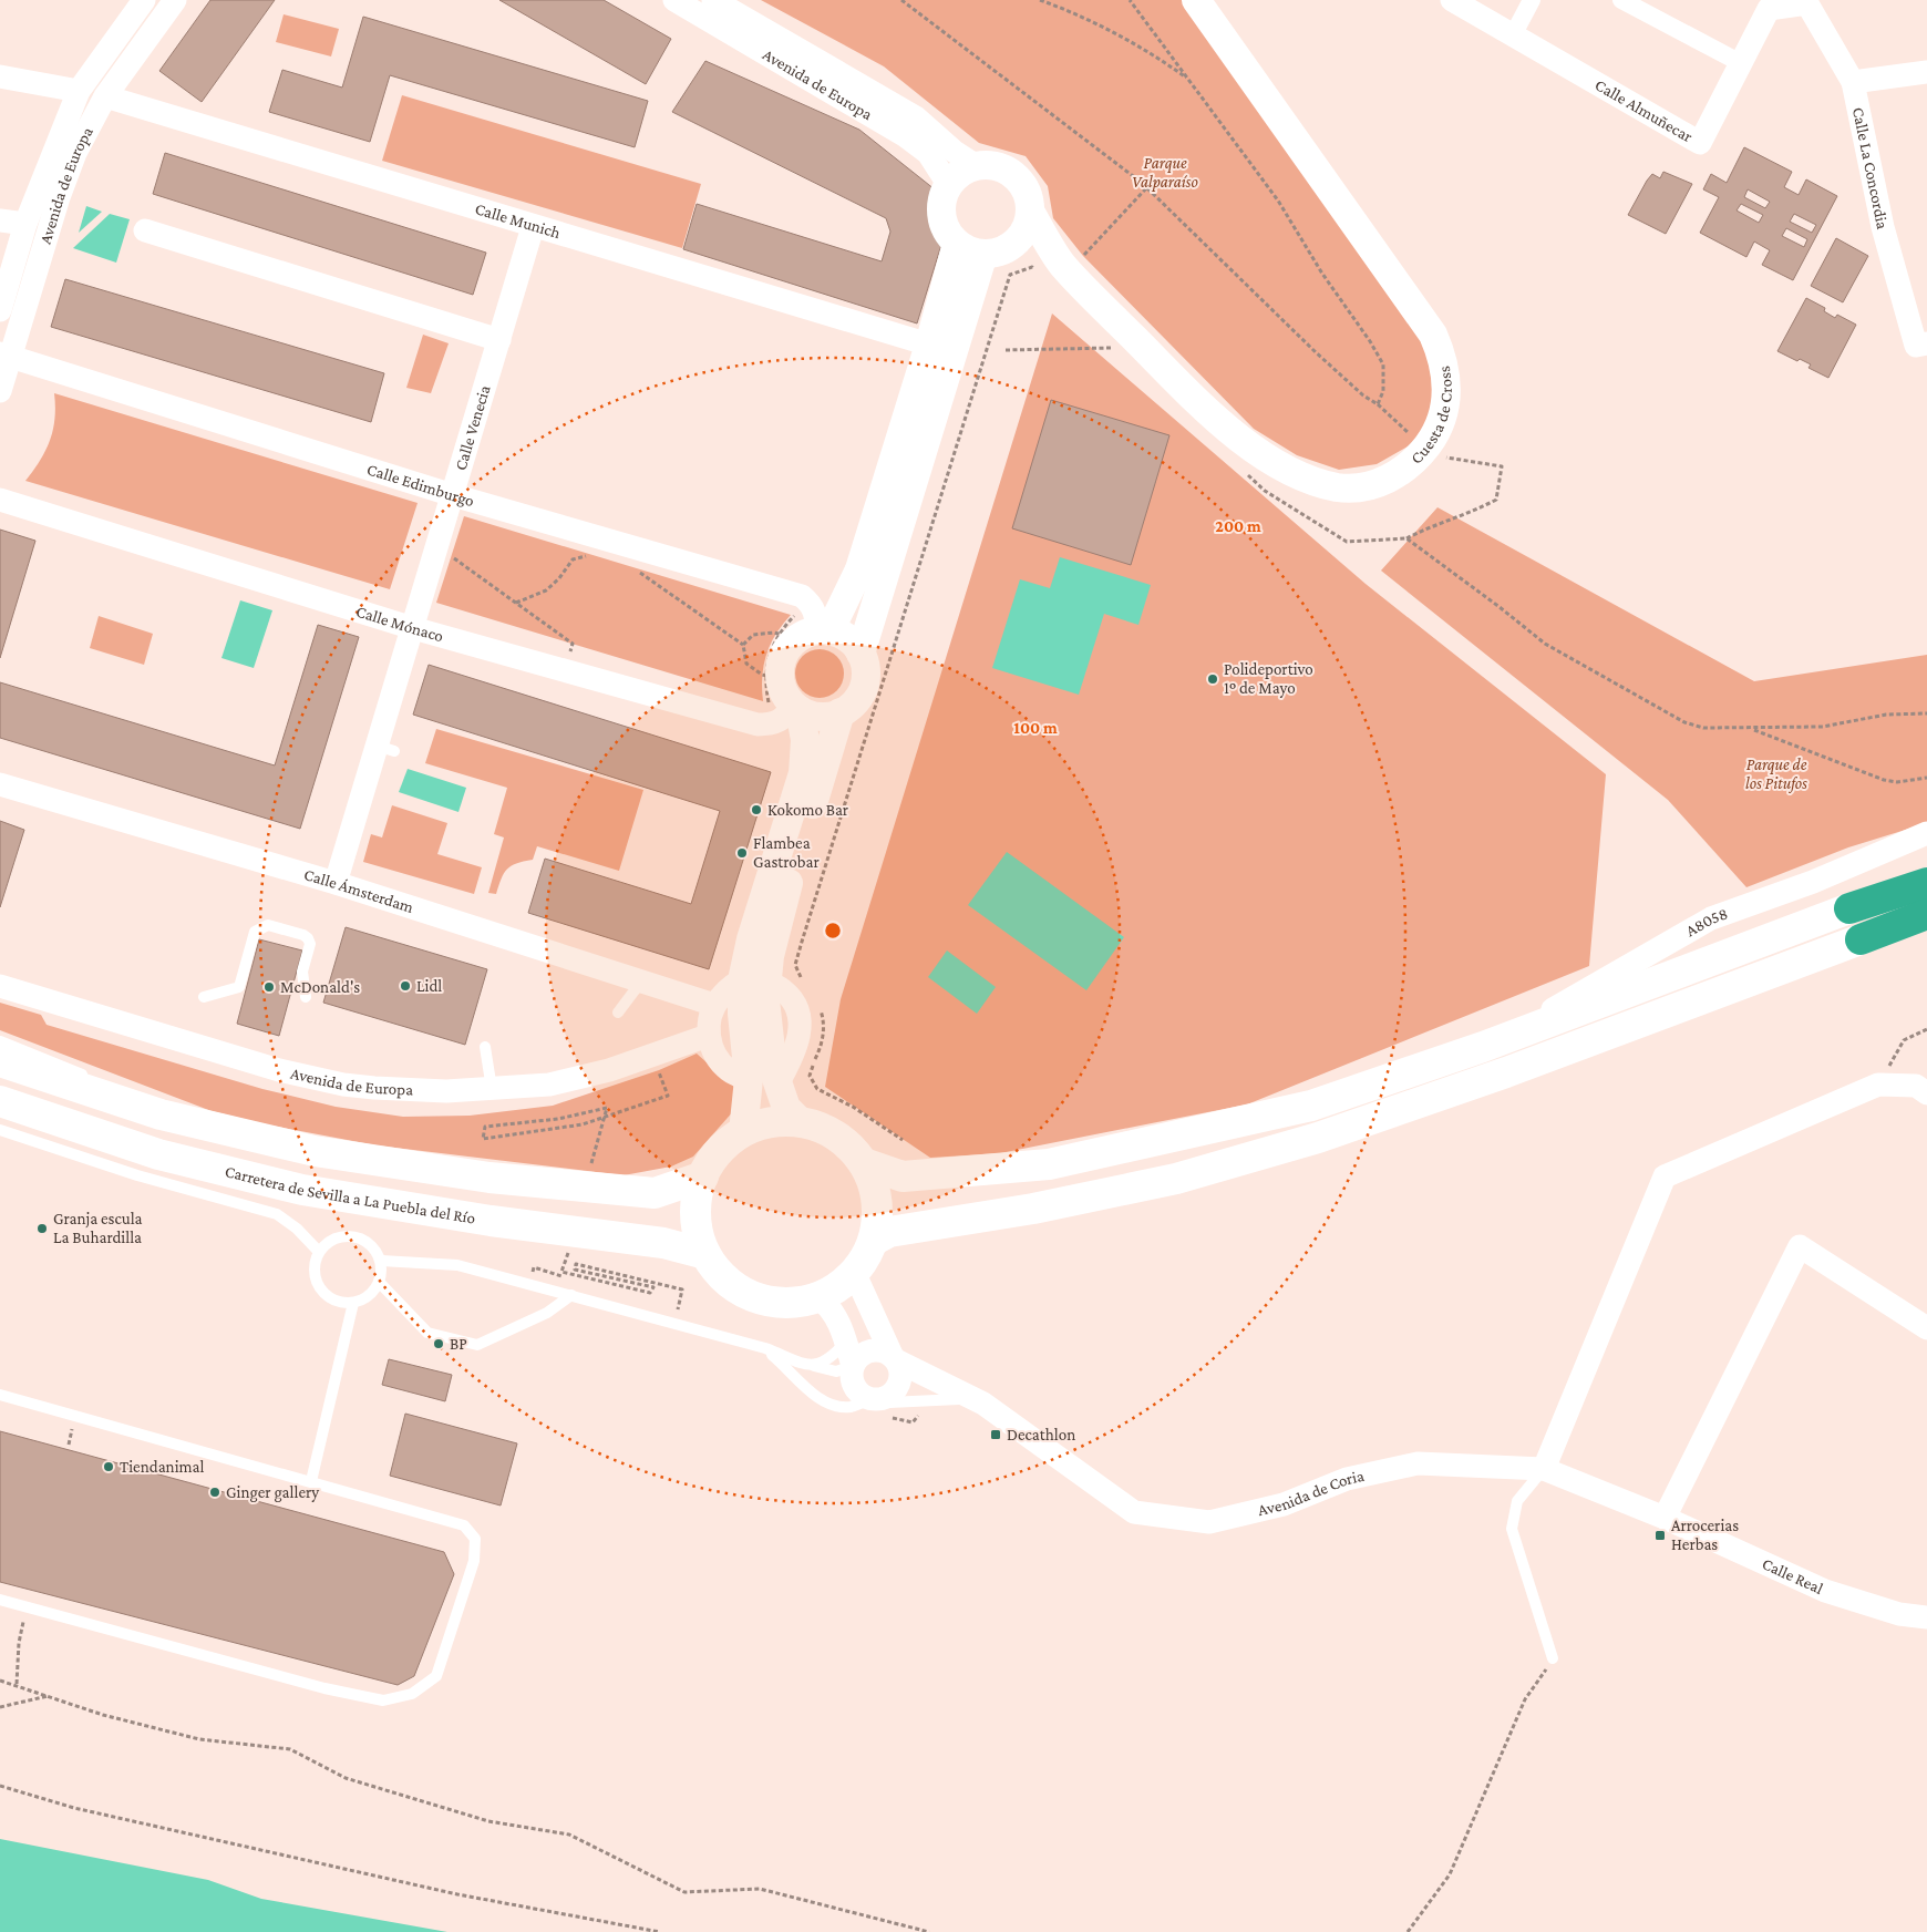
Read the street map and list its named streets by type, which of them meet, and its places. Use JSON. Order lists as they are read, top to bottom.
{
  "streets": {
    "main road": ["Carretera de Sevilla a La Puebla del Río"],
    "street": [
      "Avenida de Europa",
      "Calle Almuñecar",
      "Calle La Concordia",
      "Calle Munich",
      "Cuesta de Cross",
      "Calle Venecia",
      "Calle Edimburgo",
      "Calle Mónaco",
      "Calle Ámsterdam",
      "A8058",
      "Avenida de Coria",
      "Calle Real"
    ]
  },
  "crossings": [
    ["Avenida de Europa", "Calle Munich"],
    ["Avenida de Europa", "Cuesta de Cross"],
    ["Avenida de Europa", "Calle Edimburgo"],
    ["Calle Almuñecar", "Calle La Concordia"],
    ["Calle Munich", "Calle Venecia"],
    ["Calle Venecia", "Calle Edimburgo"],
    ["Calle Venecia", "Calle Mónaco"],
    ["Calle Venecia", "Calle Ámsterdam"],
    ["Avenida de Coria", "Calle Real"]
  ],
  "parks": ["Parque Valparaíso", "Parque de los Pitufos"],
  "places": {
    "other": [
      "Polideportivo 1º de Mayo",
      "Kokomo Bar",
      "Flambea Gastrobar",
      "Lidl",
      "McDonald's",
      "Granja escula La Buhardilla",
      "BP",
      "Tiendanimal",
      "Ginger gallery"
    ],
    "transit": ["Decathlon", "Arrocerias Herbas"]
  },
  "rings": ["200 m", "100 m"]
}
